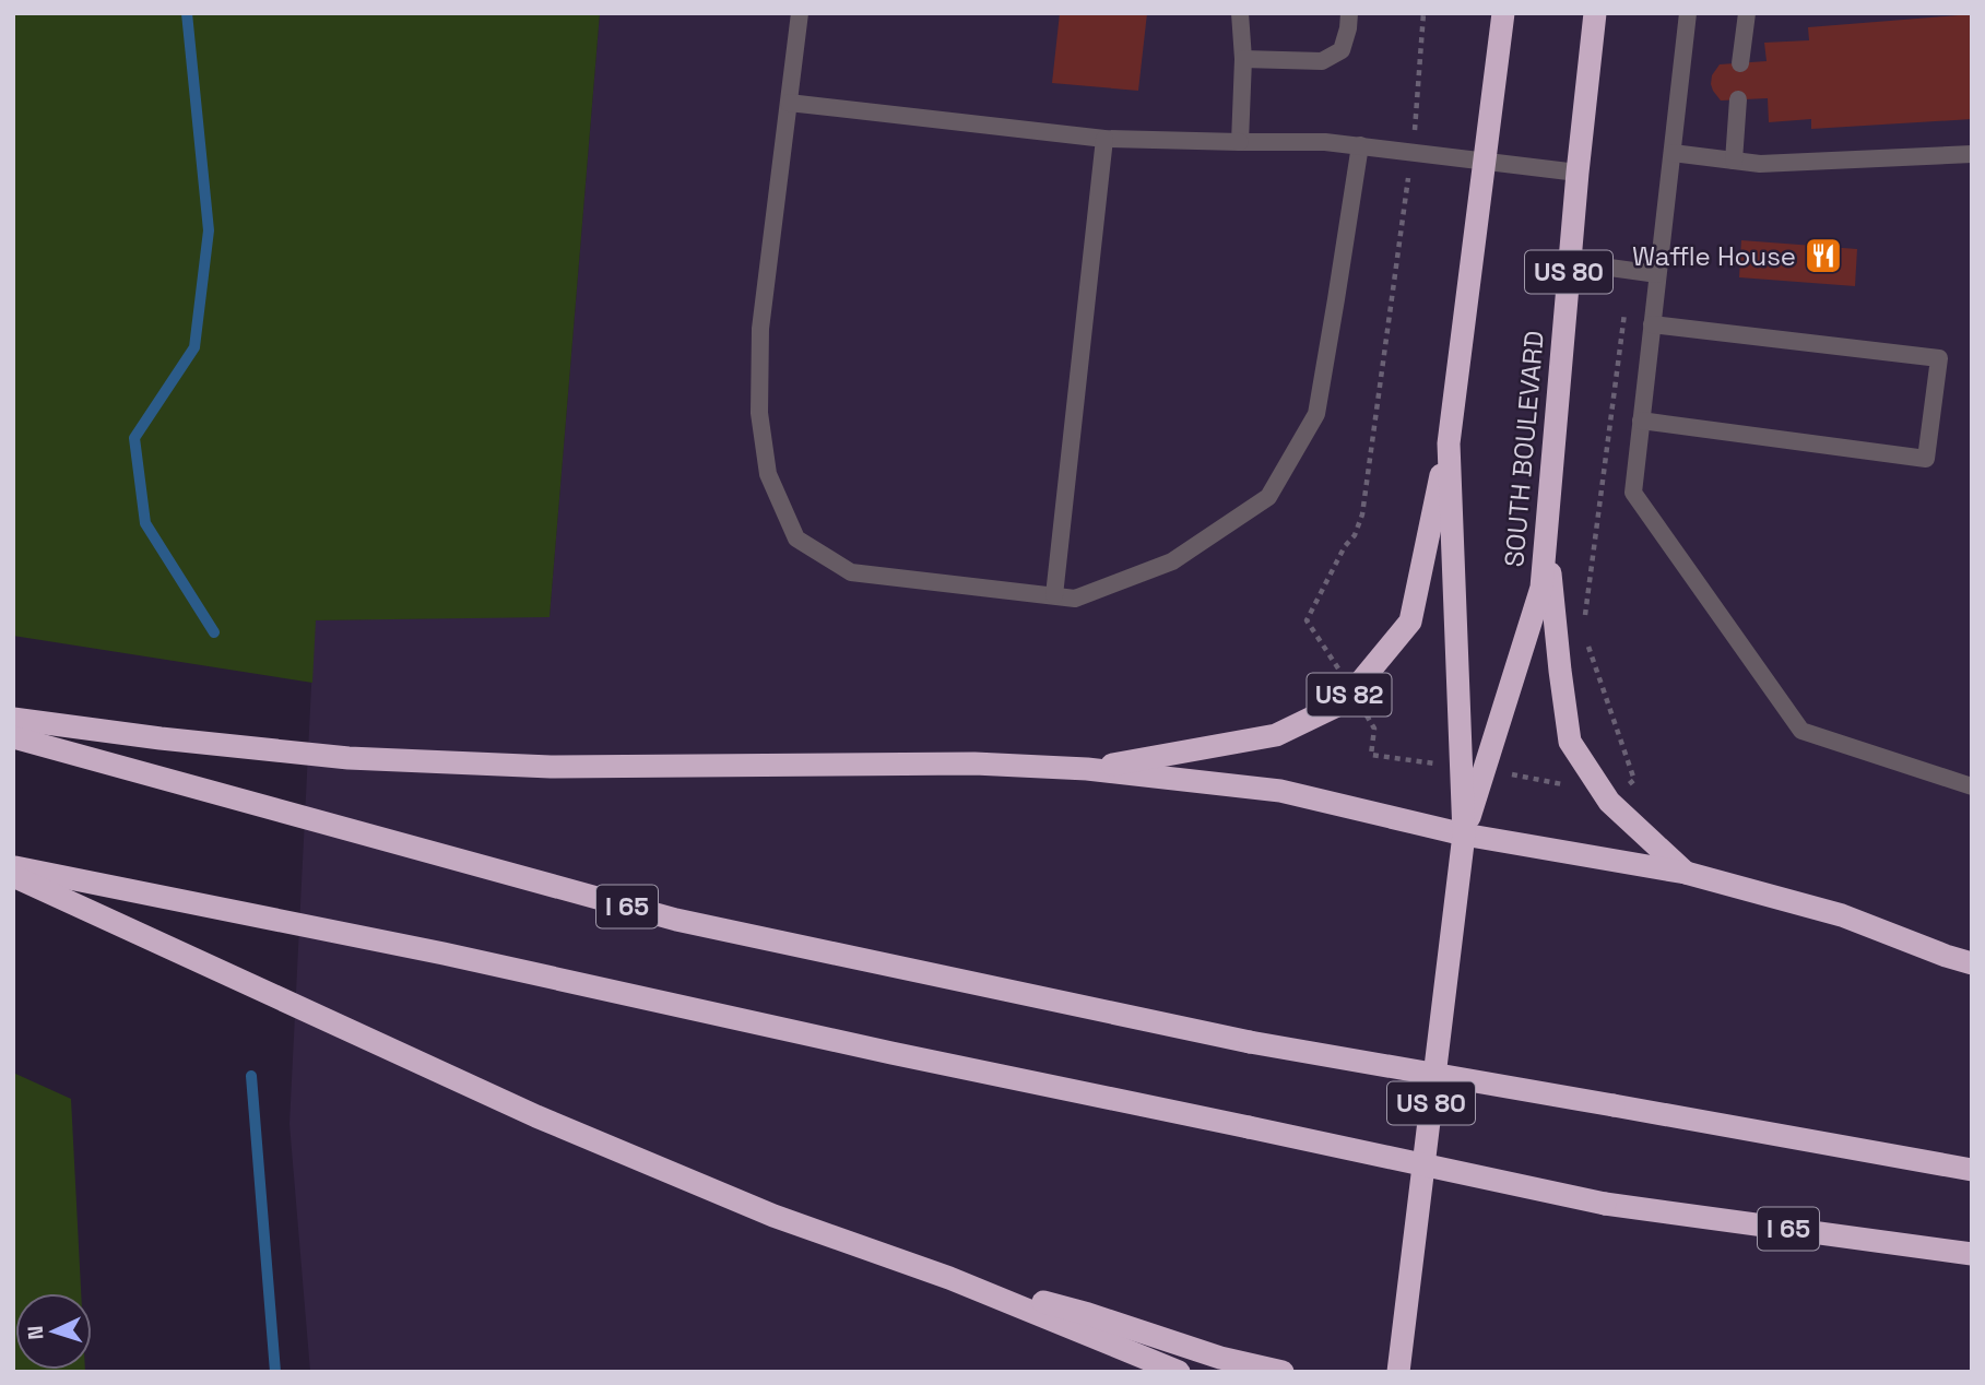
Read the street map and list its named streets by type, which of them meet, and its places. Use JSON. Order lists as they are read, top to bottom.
{
  "streets": {
    "highway": [
      "US 80",
      "SOUTH BOULEVARD",
      "US 82",
      "I 65"
    ]
  },
  "crossings": [
    ["US 80", "SOUTH BOULEVARD"],
    ["SOUTH BOULEVARD", "US 82"]
  ],
  "places": {
    "restaurant": ["Waffle House"]
  },
  "north": "left"
}
